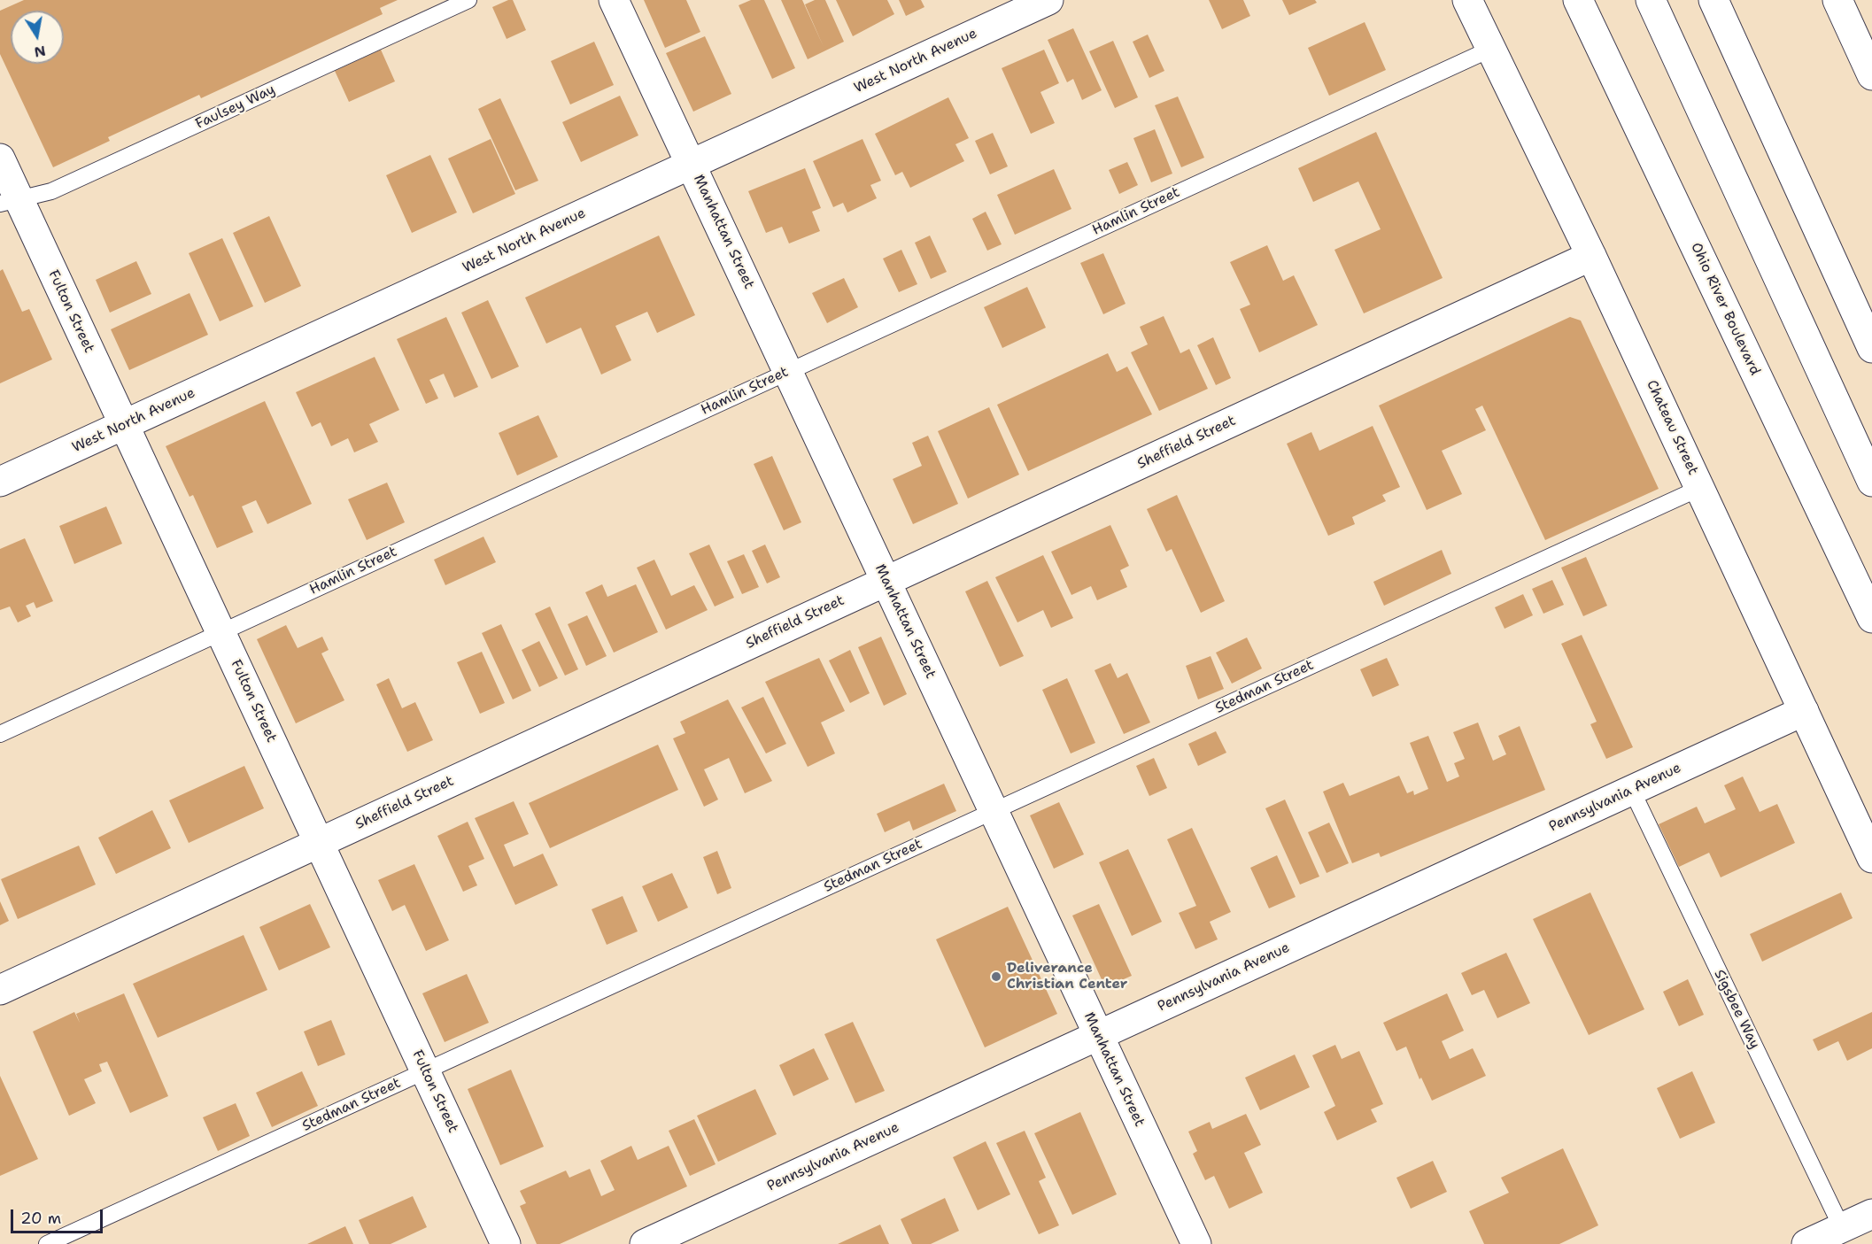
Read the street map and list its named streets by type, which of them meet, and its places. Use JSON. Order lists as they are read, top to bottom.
{
  "streets": {
    "main road": [
      "West North Avenue",
      "Manhattan Street",
      "Ohio River Boulevard",
      "Fulton Street",
      "Chateau Street",
      "Sheffield Street",
      "Pennsylvania Avenue"
    ],
    "lane": [
      "Faulsey Way",
      "Hamlin Street",
      "Stedman Street",
      "Sigsbee Way"
    ]
  },
  "crossings": [
    ["West North Avenue", "Manhattan Street"],
    ["West North Avenue", "Fulton Street"],
    ["Faulsey Way", "Fulton Street"],
    ["Hamlin Street", "Manhattan Street"],
    ["Hamlin Street", "Fulton Street"],
    ["Hamlin Street", "Chateau Street"],
    ["Manhattan Street", "Sheffield Street"],
    ["Manhattan Street", "Stedman Street"],
    ["Manhattan Street", "Pennsylvania Avenue"],
    ["Fulton Street", "Sheffield Street"],
    ["Fulton Street", "Stedman Street"],
    ["Chateau Street", "Sheffield Street"],
    ["Chateau Street", "Stedman Street"],
    ["Chateau Street", "Pennsylvania Avenue"],
    ["Pennsylvania Avenue", "Sigsbee Way"]
  ],
  "places": ["Deliverance Christian Center"],
  "scale_bar": "20 m",
  "north": "bottom"
}
